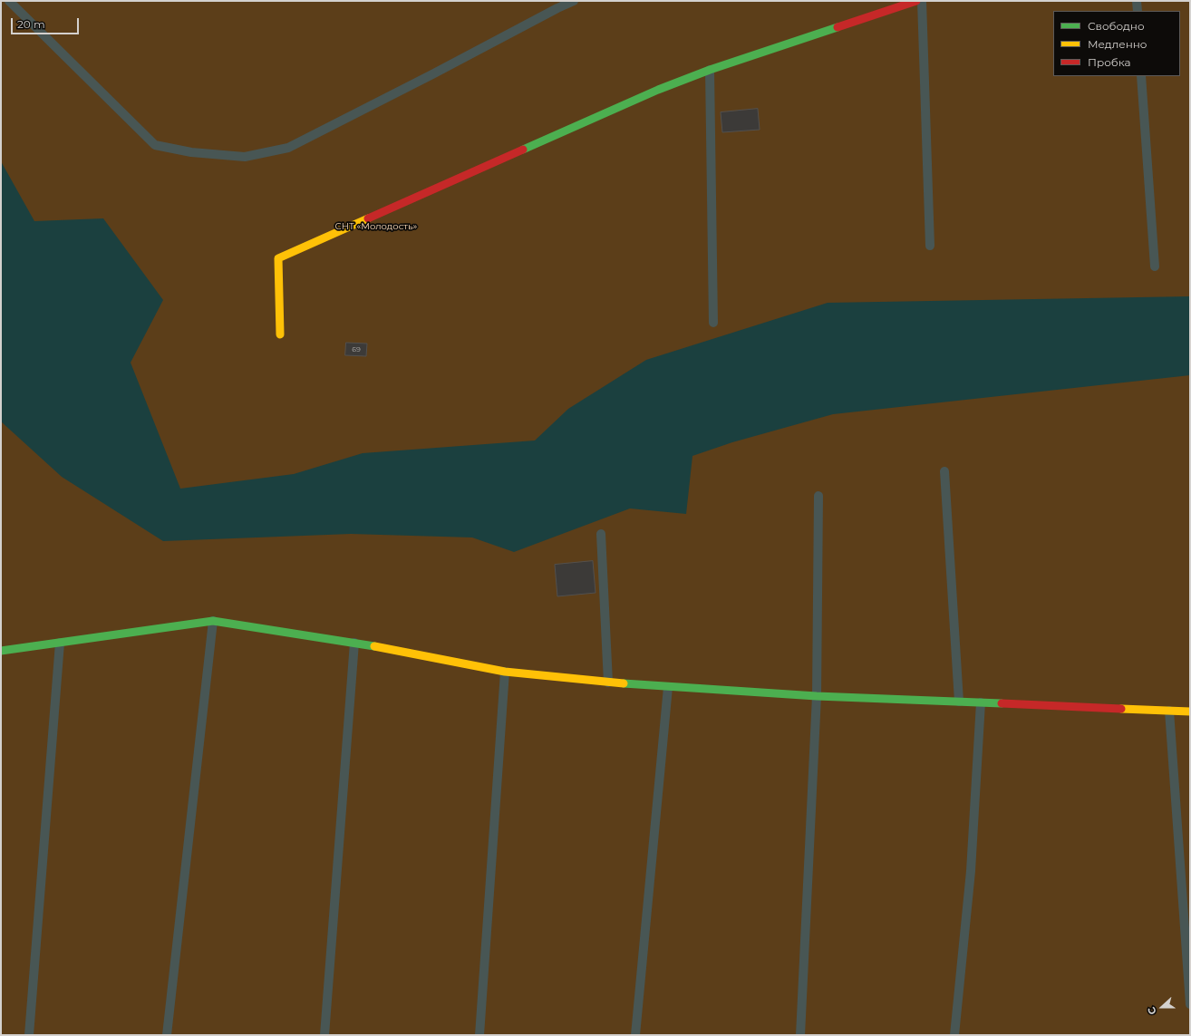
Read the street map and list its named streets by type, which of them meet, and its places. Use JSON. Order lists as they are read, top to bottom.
{
  "parks": ["СНТ «Молодость»"],
  "house_numbers": ["69"],
  "legend": ["Свободно", "Медленно", "Пробка"],
  "scale_bar": "20 m",
  "north": "left"
}
